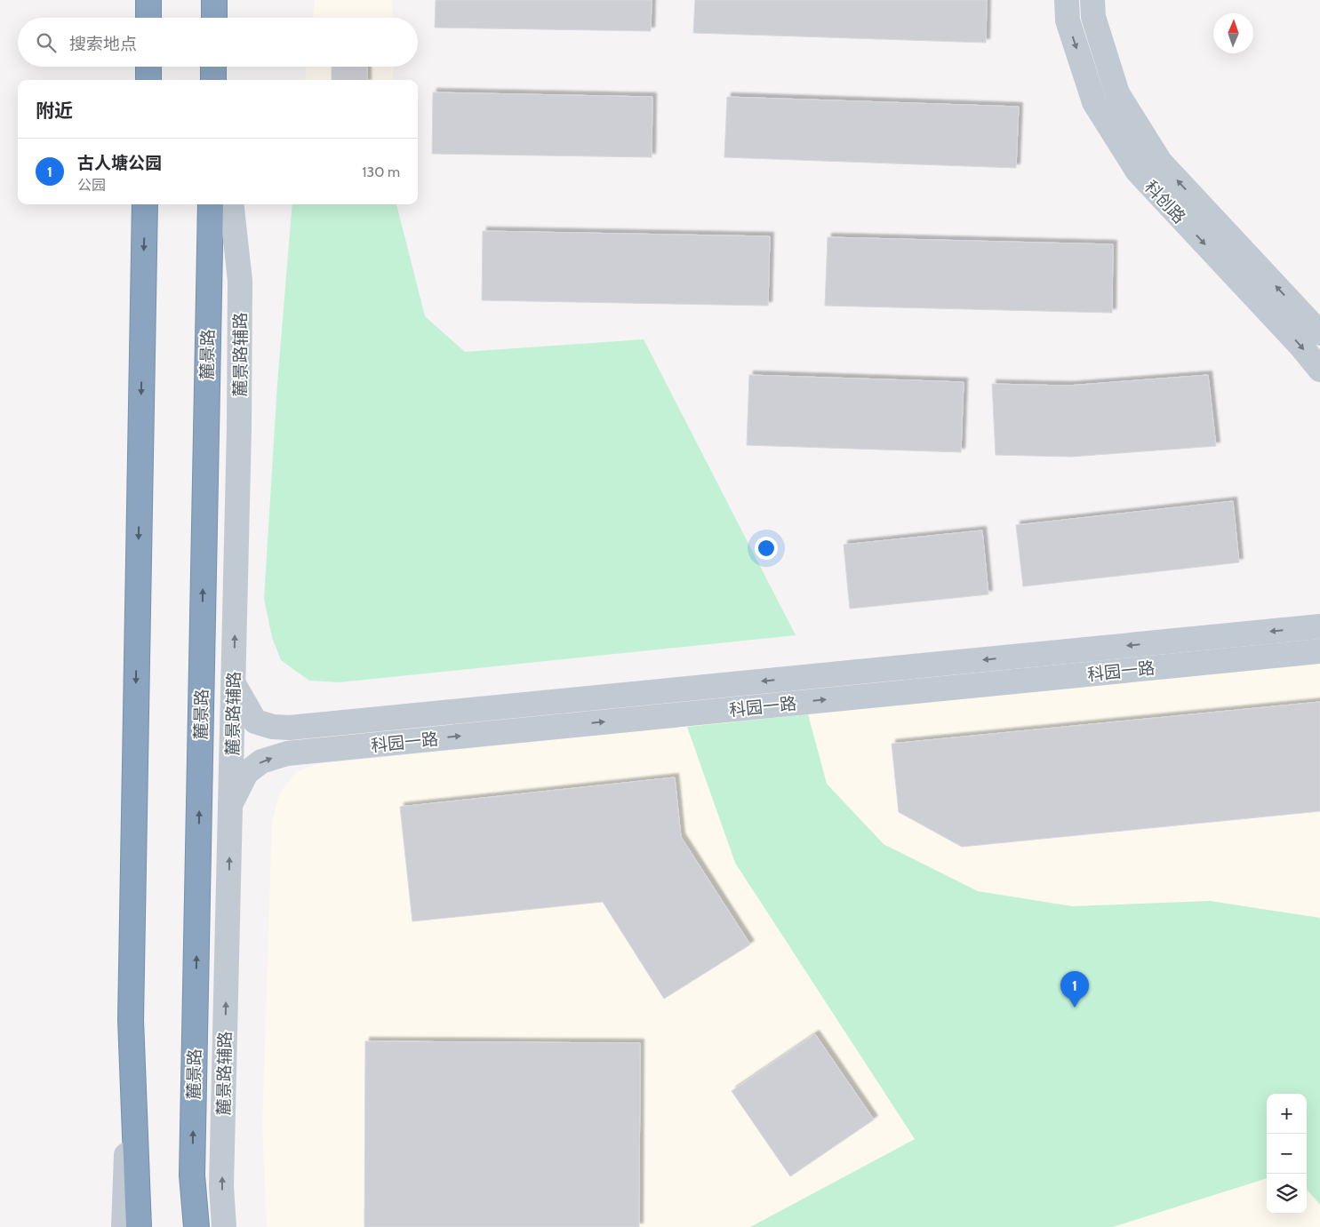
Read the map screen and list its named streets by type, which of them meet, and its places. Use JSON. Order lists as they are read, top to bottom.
{
  "streets": {
    "highway": ["麓景路"],
    "street": ["科创路", "麓景路辅路", "科园一路"]
  },
  "crossings": [
    ["麓景路辅路", "科园一路"]
  ],
  "one_way": ["麓景路辅路"],
  "north": "top",
  "page": {
    "search": "搜索地点",
    "heading": "附近",
    "list": [
      {
        "mark": "1",
        "name": "古人塘公园",
        "note": "公园",
        "value": "130 m"
      }
    ],
    "pins": "1",
    "map_buttons": ["+", "−"]
  }
}
